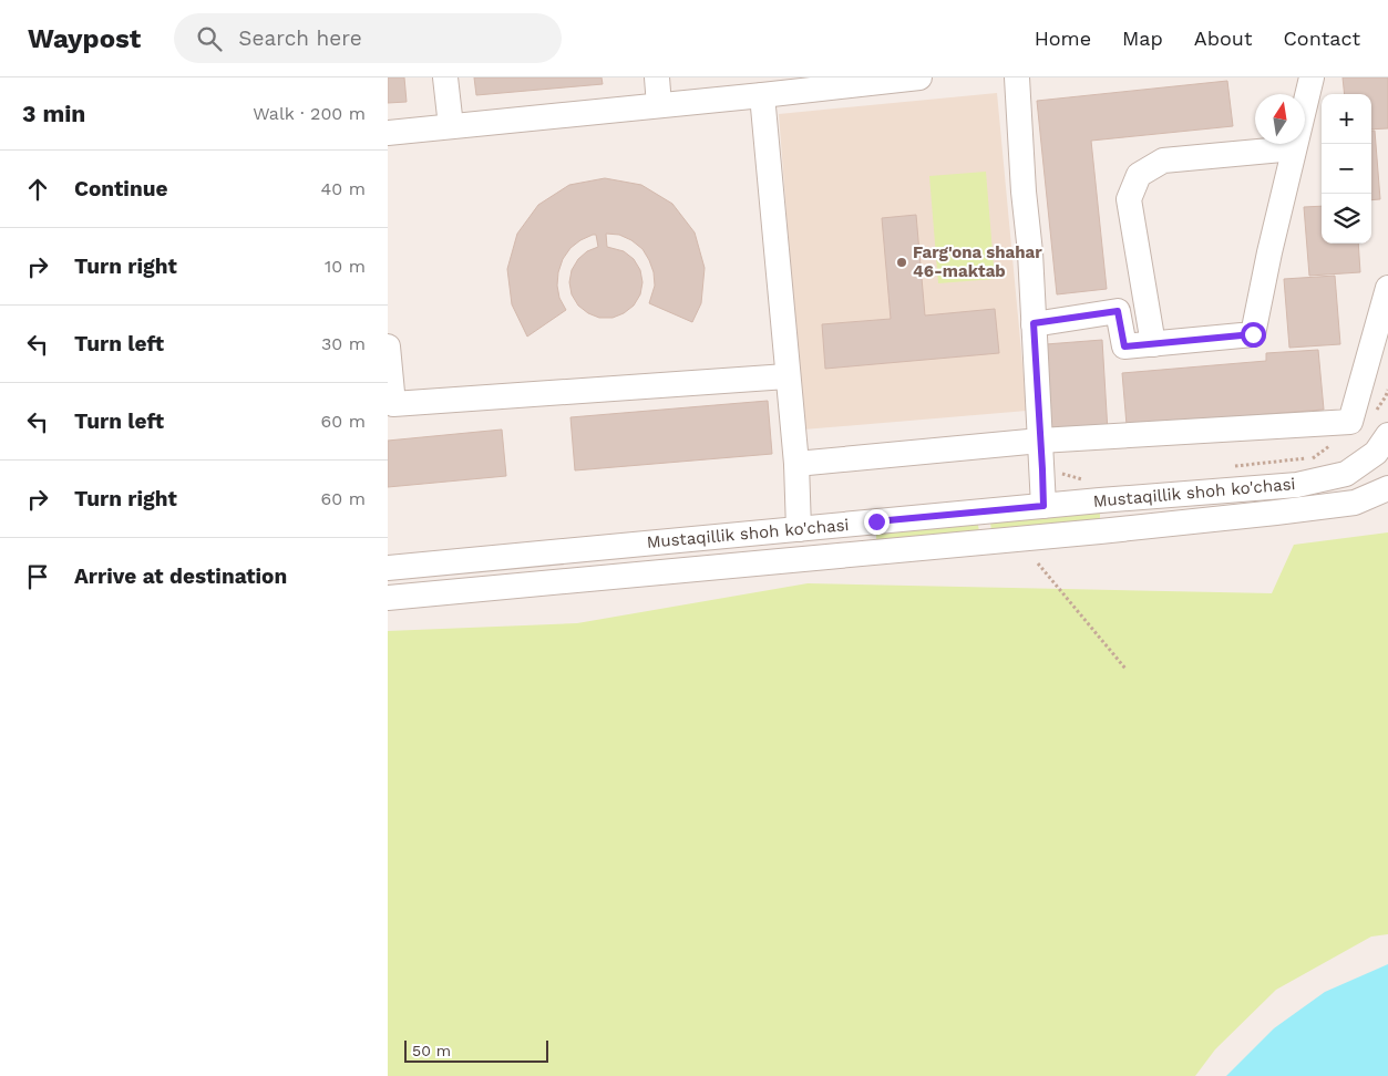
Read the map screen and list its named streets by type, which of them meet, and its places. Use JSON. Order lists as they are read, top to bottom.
{
  "streets": {
    "street": ["Mustaqillik shoh ko'chasi"]
  },
  "places": ["Farg'ona shahar 46-maktab"],
  "scale_bar": "50 m",
  "north": "top",
  "page": {
    "header": "Waypost",
    "search": "Search here",
    "nav": [
      "Home",
      "Map",
      "About",
      "Contact"
    ],
    "heading": ["3 min", "Walk · 200 m"],
    "map_buttons": ["+", "−"],
    "list": [
      ["Continue", "40 m"],
      ["Turn right", "10 m"],
      ["Turn left", "30 m"],
      ["Turn left", "60 m"],
      ["Turn right", "60 m"],
      "Arrive at destination"
    ],
    "scale": "50 m"
  }
}
